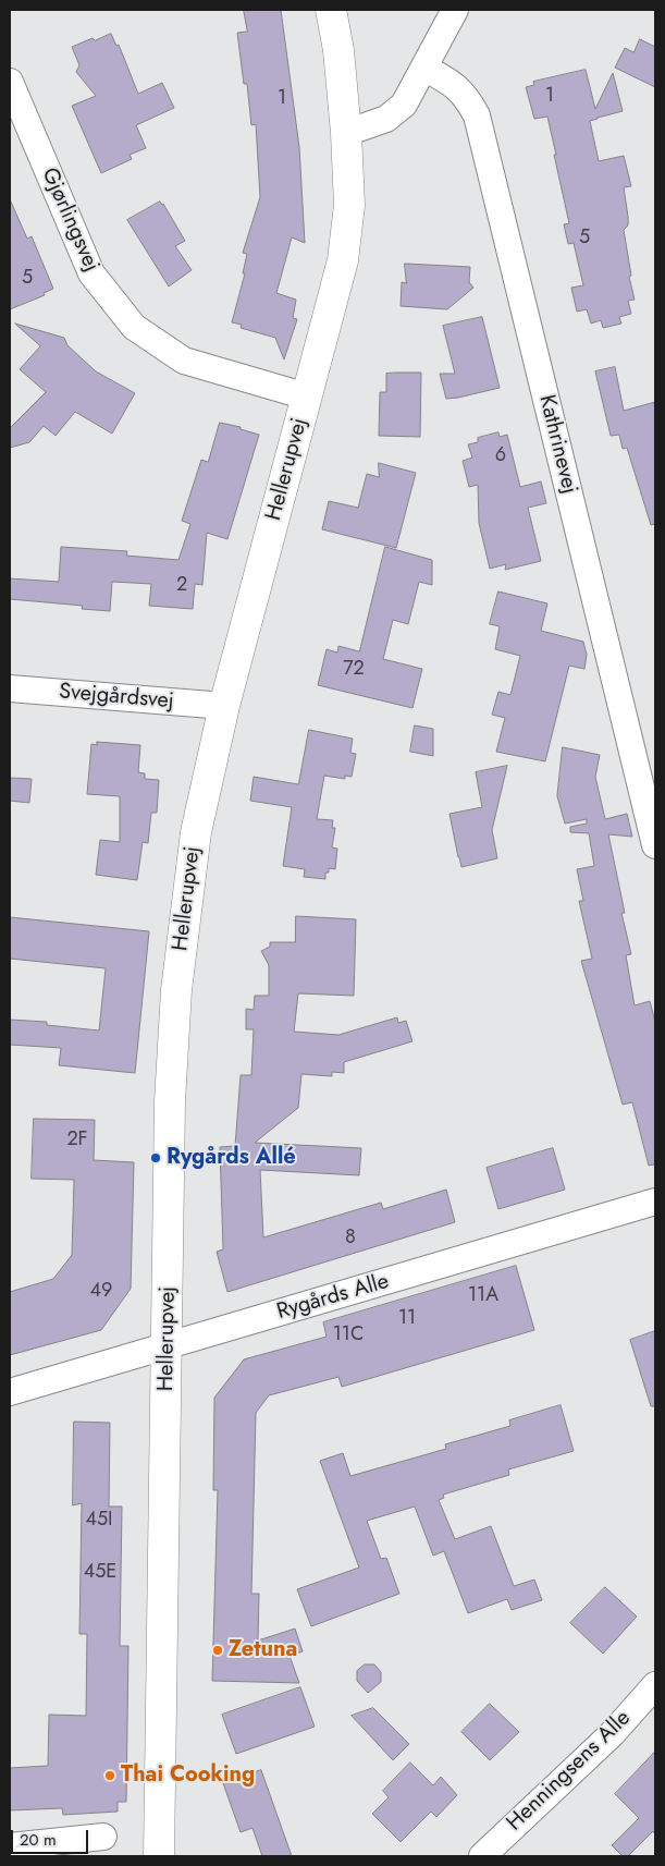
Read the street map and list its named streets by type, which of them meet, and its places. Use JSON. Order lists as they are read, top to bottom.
{
  "streets": {
    "street": [
      "Gjørlingsvej",
      "Kathrinevej",
      "Hellerupvej",
      "Svejgårdsvej",
      "Rygårds Alle",
      "Henningsens Alle"
    ]
  },
  "crossings": [
    ["Gjørlingsvej", "Hellerupvej"],
    ["Hellerupvej", "Svejgårdsvej"],
    ["Hellerupvej", "Rygårds Alle"]
  ],
  "places": ["Rygårds Allé", "Zetuna", "Thai Cooking"],
  "house_numbers": [
    "1",
    "1",
    "5",
    "5",
    "6",
    "2",
    "72",
    "2F",
    "8",
    "49",
    "11A",
    "11",
    "11C",
    "45I",
    "45E"
  ],
  "scale_bar": "20 m"
}
